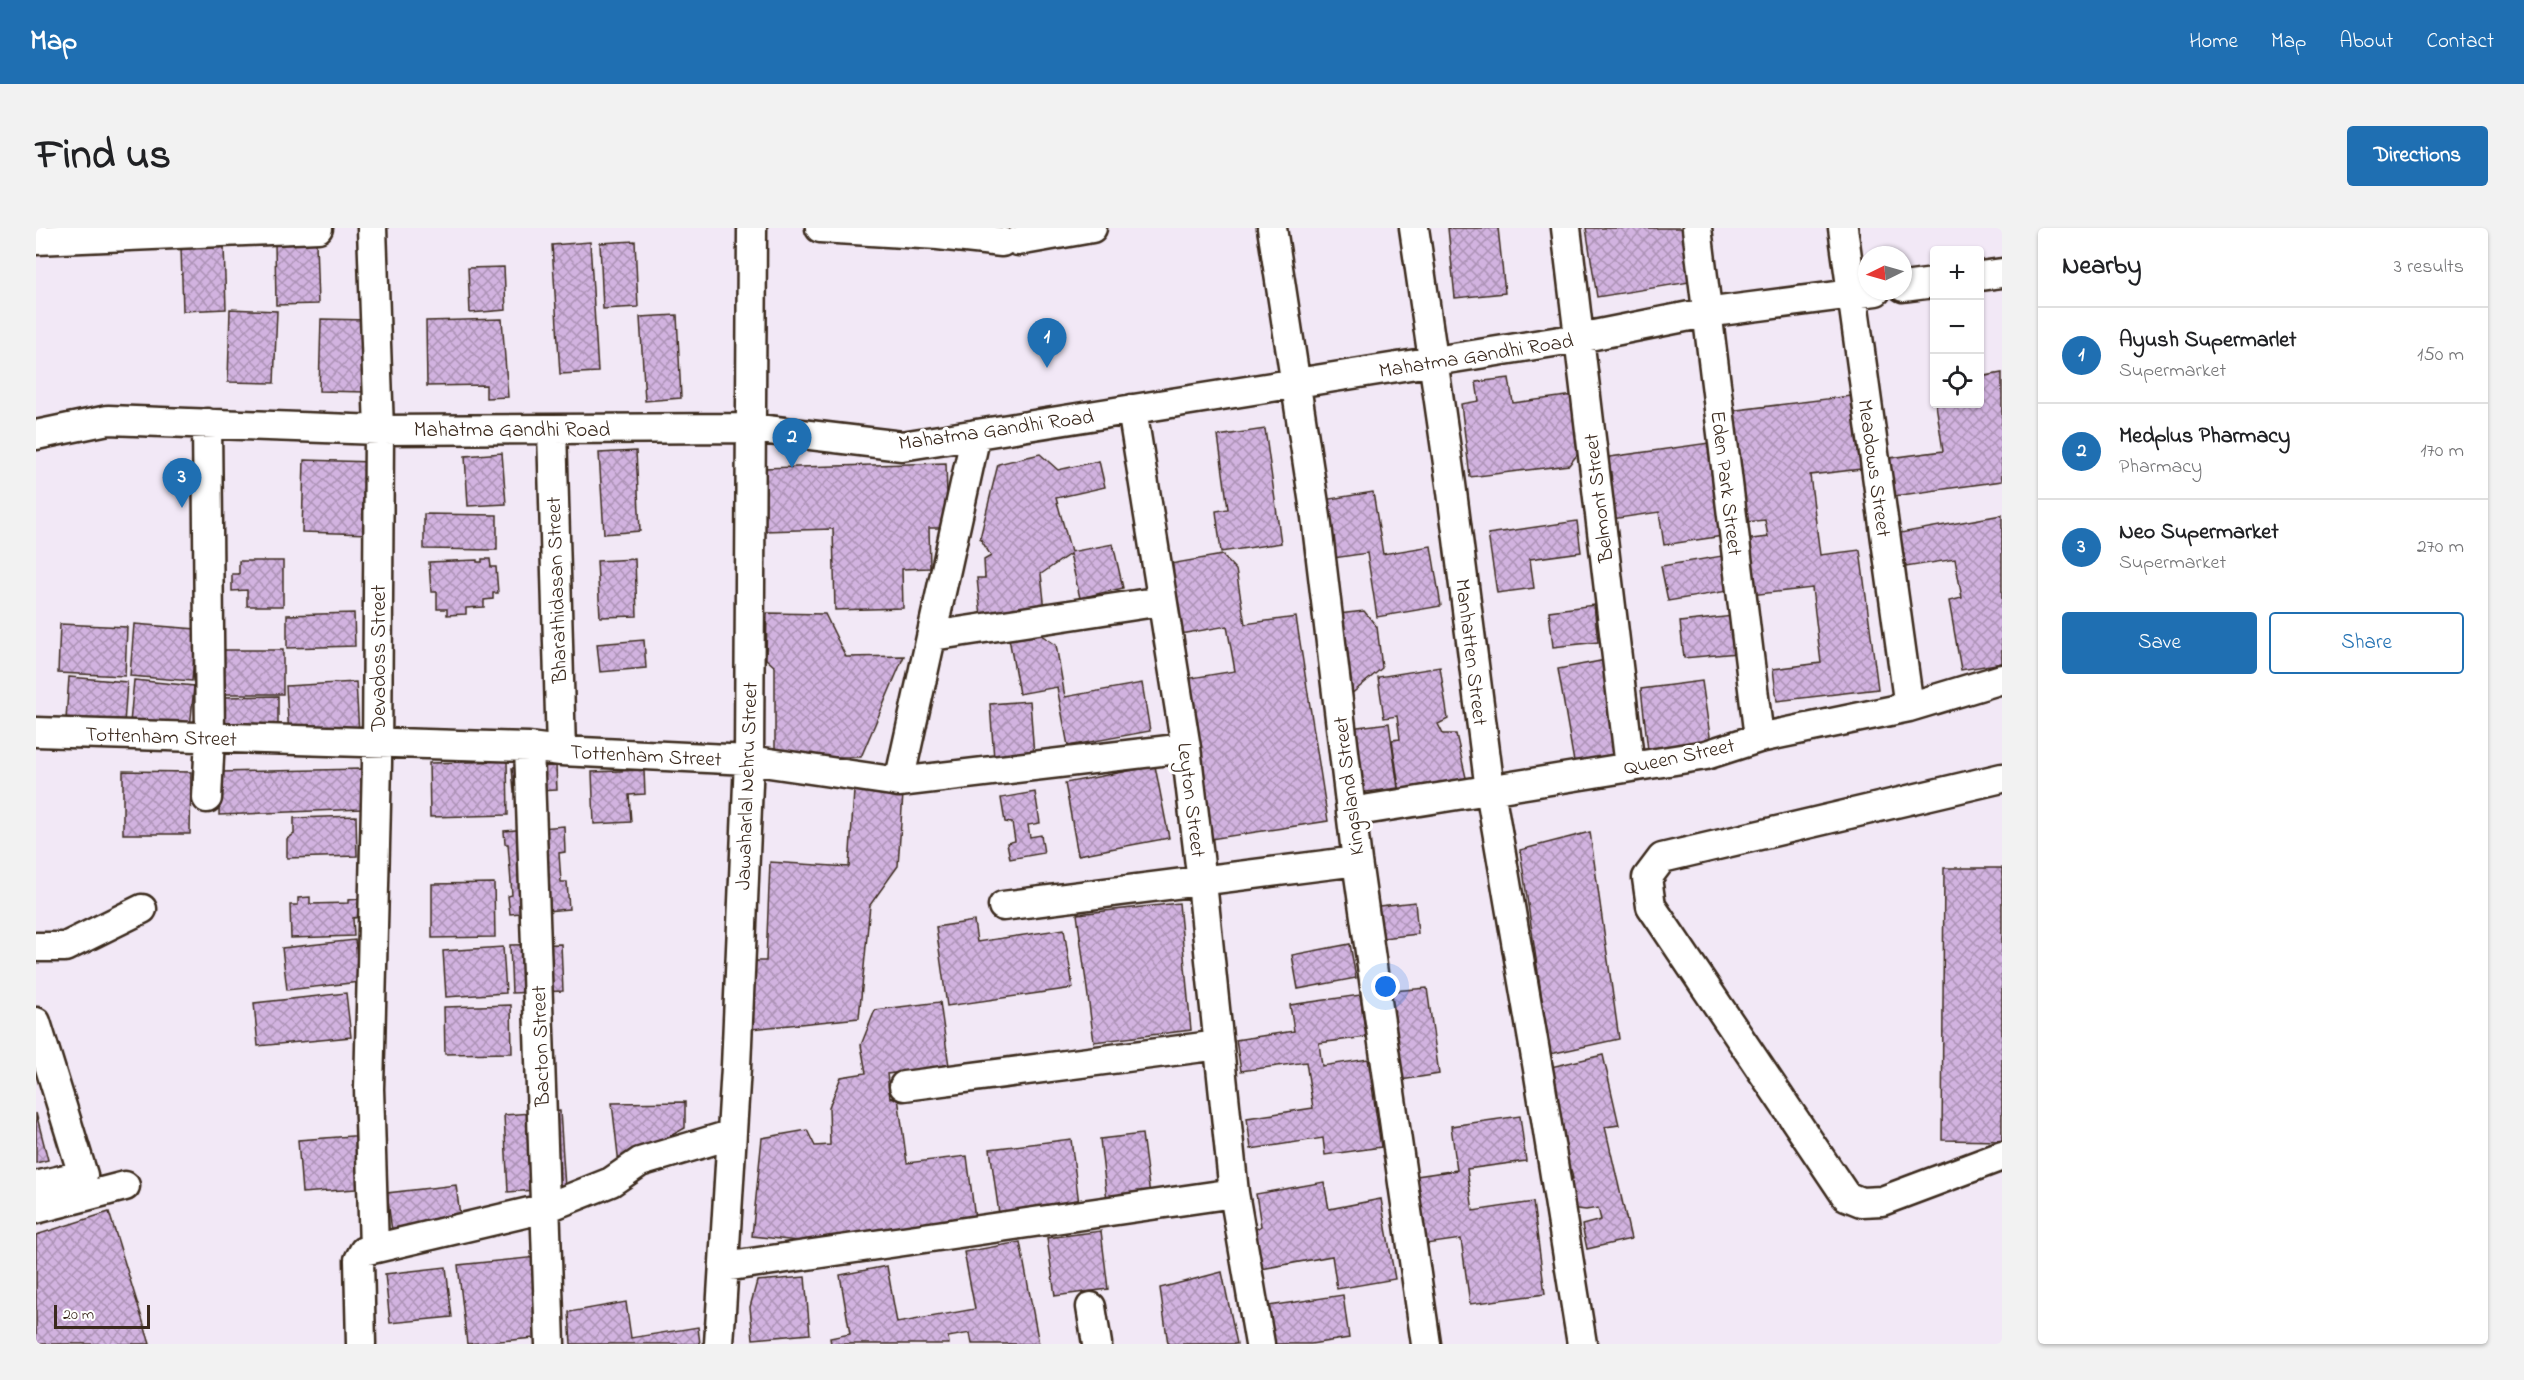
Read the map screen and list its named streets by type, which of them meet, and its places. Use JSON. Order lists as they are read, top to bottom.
{
  "streets": {
    "street": [
      "Mahatma Gandhi Road",
      "Meadows Street",
      "Eden Park Street",
      "Belmont Street",
      "Bharathidasan Street",
      "Manhatten Street",
      "Devadoss Street",
      "Tottenham Street",
      "Queen Street",
      "Jawaharlal Nehru Street",
      "Kingsland Street",
      "Leyton Street",
      "Bacton Street"
    ]
  },
  "crossings": [
    ["Mahatma Gandhi Road", "Eden Park Street"],
    ["Mahatma Gandhi Road", "Belmont Street"],
    ["Mahatma Gandhi Road", "Bharathidasan Street"],
    ["Mahatma Gandhi Road", "Manhatten Street"],
    ["Mahatma Gandhi Road", "Devadoss Street"],
    ["Mahatma Gandhi Road", "Jawaharlal Nehru Street"],
    ["Mahatma Gandhi Road", "Kingsland Street"],
    ["Mahatma Gandhi Road", "Leyton Street"],
    ["Meadows Street", "Queen Street"],
    ["Eden Park Street", "Queen Street"],
    ["Belmont Street", "Queen Street"],
    ["Bharathidasan Street", "Tottenham Street"],
    ["Manhatten Street", "Queen Street"],
    ["Devadoss Street", "Tottenham Street"],
    ["Tottenham Street", "Jawaharlal Nehru Street"],
    ["Tottenham Street", "Leyton Street"],
    ["Tottenham Street", "Bacton Street"],
    ["Queen Street", "Kingsland Street"]
  ],
  "scale_bar": "20 m",
  "north": "left",
  "page": {
    "header": "Map",
    "nav": [
      "Home",
      "Map",
      "About",
      "Contact"
    ],
    "title": "Find us",
    "buttons": [
      "Directions",
      ["Save", "Share"]
    ],
    "heading": ["Nearby", "3 results"],
    "map_buttons": ["+", "−"],
    "list": [
      {
        "mark": "1",
        "name": "Ayush Supermarlet",
        "note": "Supermarket",
        "value": "150 m"
      },
      {
        "mark": "2",
        "name": "Medplus Pharmacy",
        "note": "Pharmacy",
        "value": "170 m"
      },
      {
        "mark": "3",
        "name": "Neo Supermarket",
        "note": "Supermarket",
        "value": "270 m"
      }
    ],
    "pins": ["1", "2", "3"],
    "scale": "20 m"
  }
}
